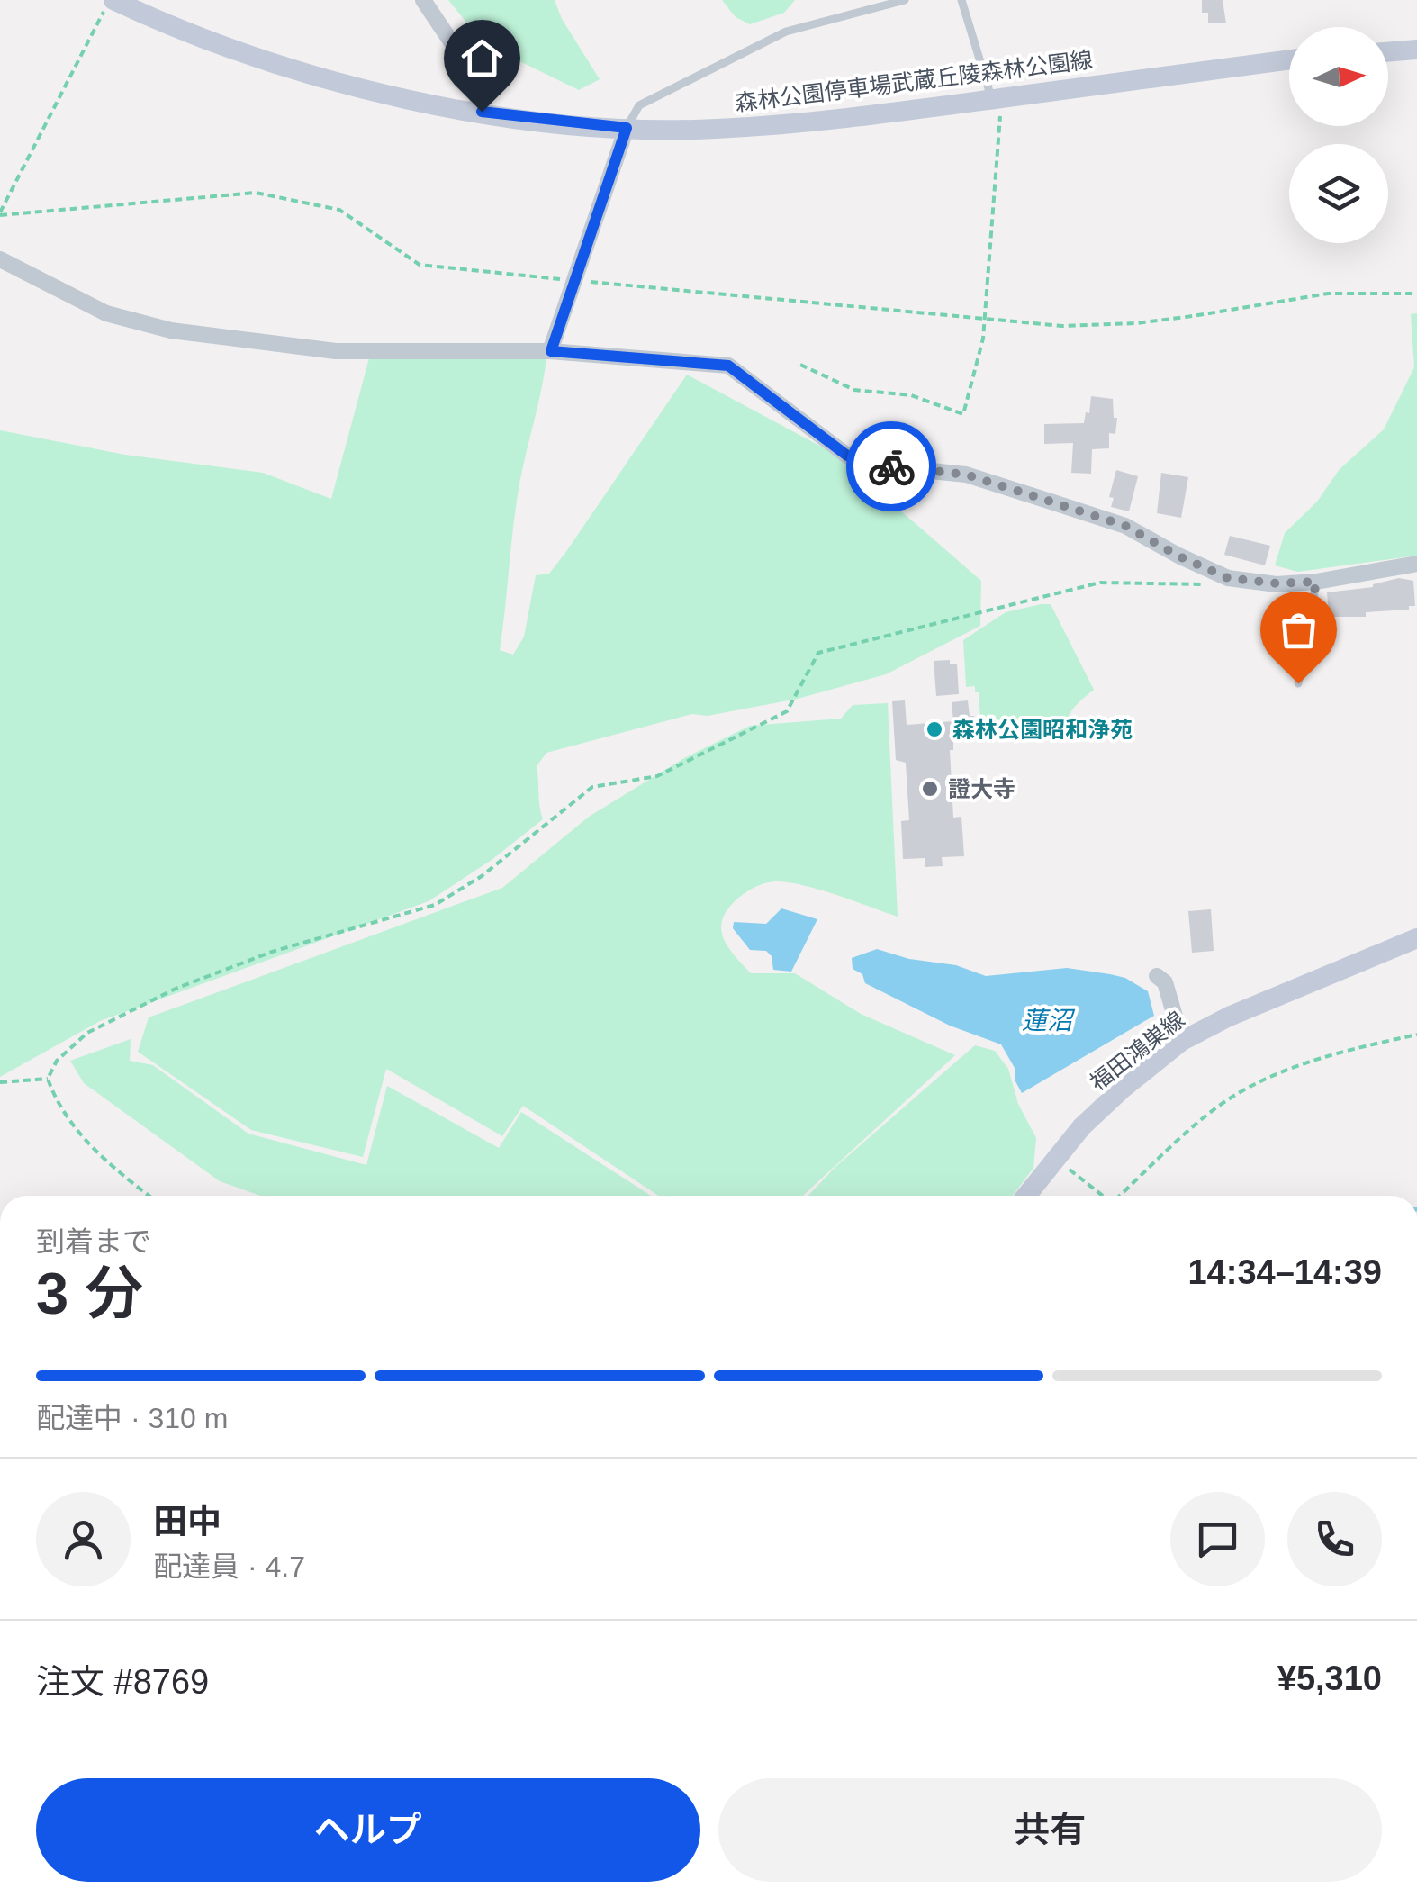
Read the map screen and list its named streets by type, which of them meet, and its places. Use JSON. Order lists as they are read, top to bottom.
{
  "streets": {
    "main road": ["森林公園停車場武蔵丘陵森林公園線", "福田鴻巣線"]
  },
  "water": ["蓮沼"],
  "places": ["森林公園昭和浄苑", "證大寺"],
  "north": "right",
  "page": {
    "heading": ["3 分", "到着まで", "14:34–14:39"],
    "panel": [
      "田中",
      "配達員 · 4.7",
      "注文 #8769",
      "¥5,310"
    ],
    "bar": "配達中 · 310 m",
    "buttons": ["ヘルプ", "共有"]
  }
}
